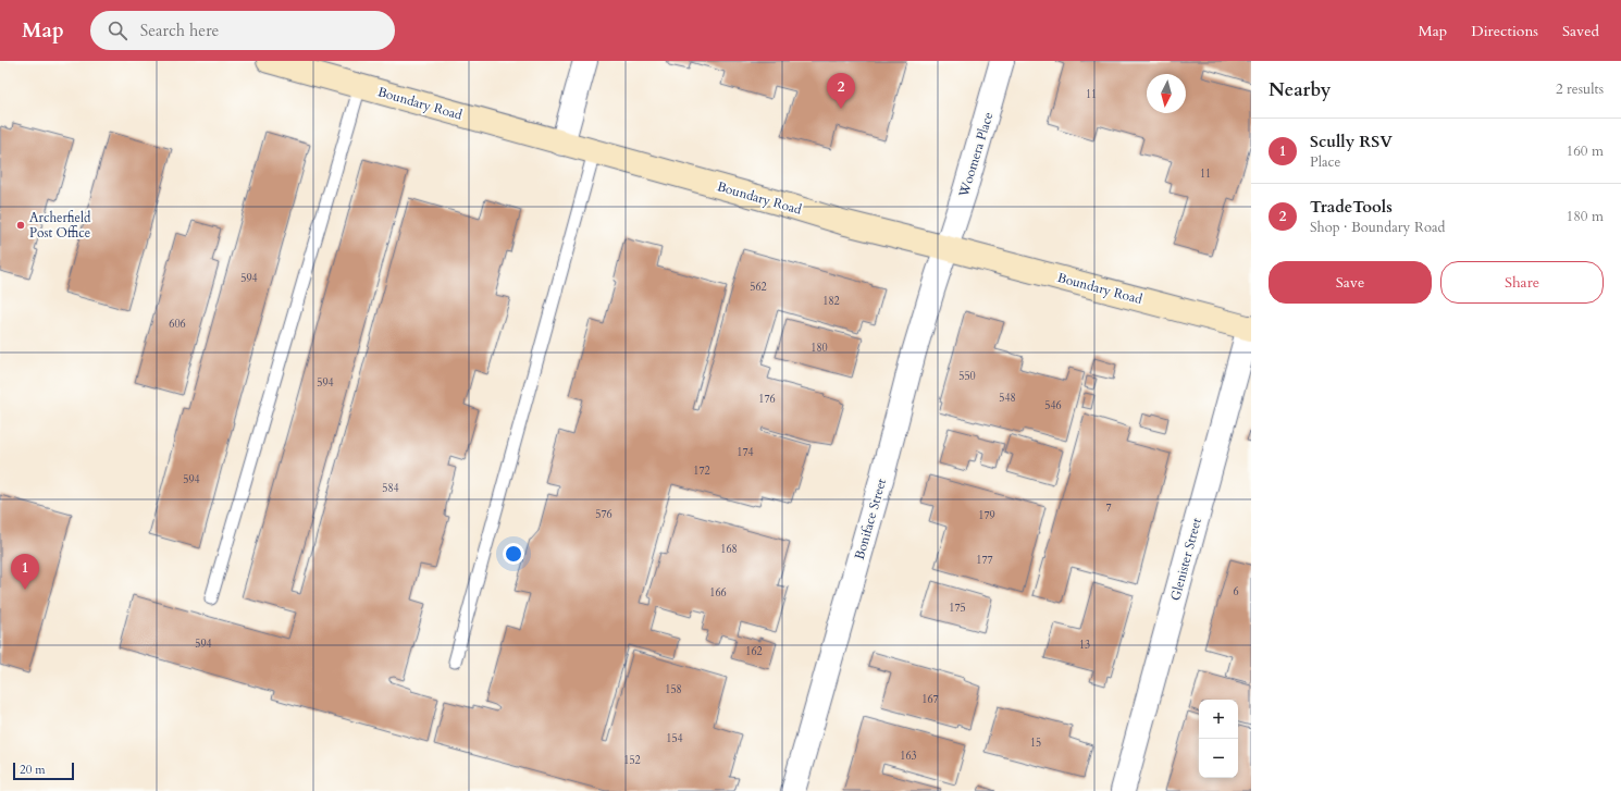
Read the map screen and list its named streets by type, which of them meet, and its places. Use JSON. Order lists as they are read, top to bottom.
{
  "streets": {
    "main road": ["Boundary Road"],
    "street": ["Woomera Place", "Boniface Street", "Glenister Street"]
  },
  "crossings": [
    ["Boundary Road", "Woomera Place"],
    ["Boundary Road", "Boniface Street"],
    ["Boundary Road", "Glenister Street"],
    ["Woomera Place", "Boniface Street"]
  ],
  "places": ["Archerfield Post Office"],
  "house_numbers": [
    "11",
    "11",
    "594",
    "562",
    "182",
    "606",
    "180",
    "550",
    "594",
    "548",
    "176",
    "546",
    "174",
    "172",
    "594",
    "584",
    "7",
    "576",
    "179",
    "168",
    "177",
    "6",
    "166",
    "175",
    "594",
    "13",
    "162",
    "158",
    "167",
    "154",
    "15",
    "163",
    "152"
  ],
  "scale_bar": "20 m",
  "north": "bottom",
  "page": {
    "header": "Map",
    "search": "Search here",
    "nav": ["Map", "Directions", "Saved"],
    "heading": ["Nearby", "2 results"],
    "pins": ["2", "1"],
    "list": [
      {
        "mark": "1",
        "name": "Scully RSV",
        "note": "Place",
        "value": "160 m"
      },
      {
        "mark": "2",
        "name": "TradeTools",
        "note": "Shop · Boundary Road",
        "value": "180 m"
      }
    ],
    "buttons": ["Save", "Share"],
    "map_buttons": ["+", "−"],
    "scale": "20 m"
  }
}
